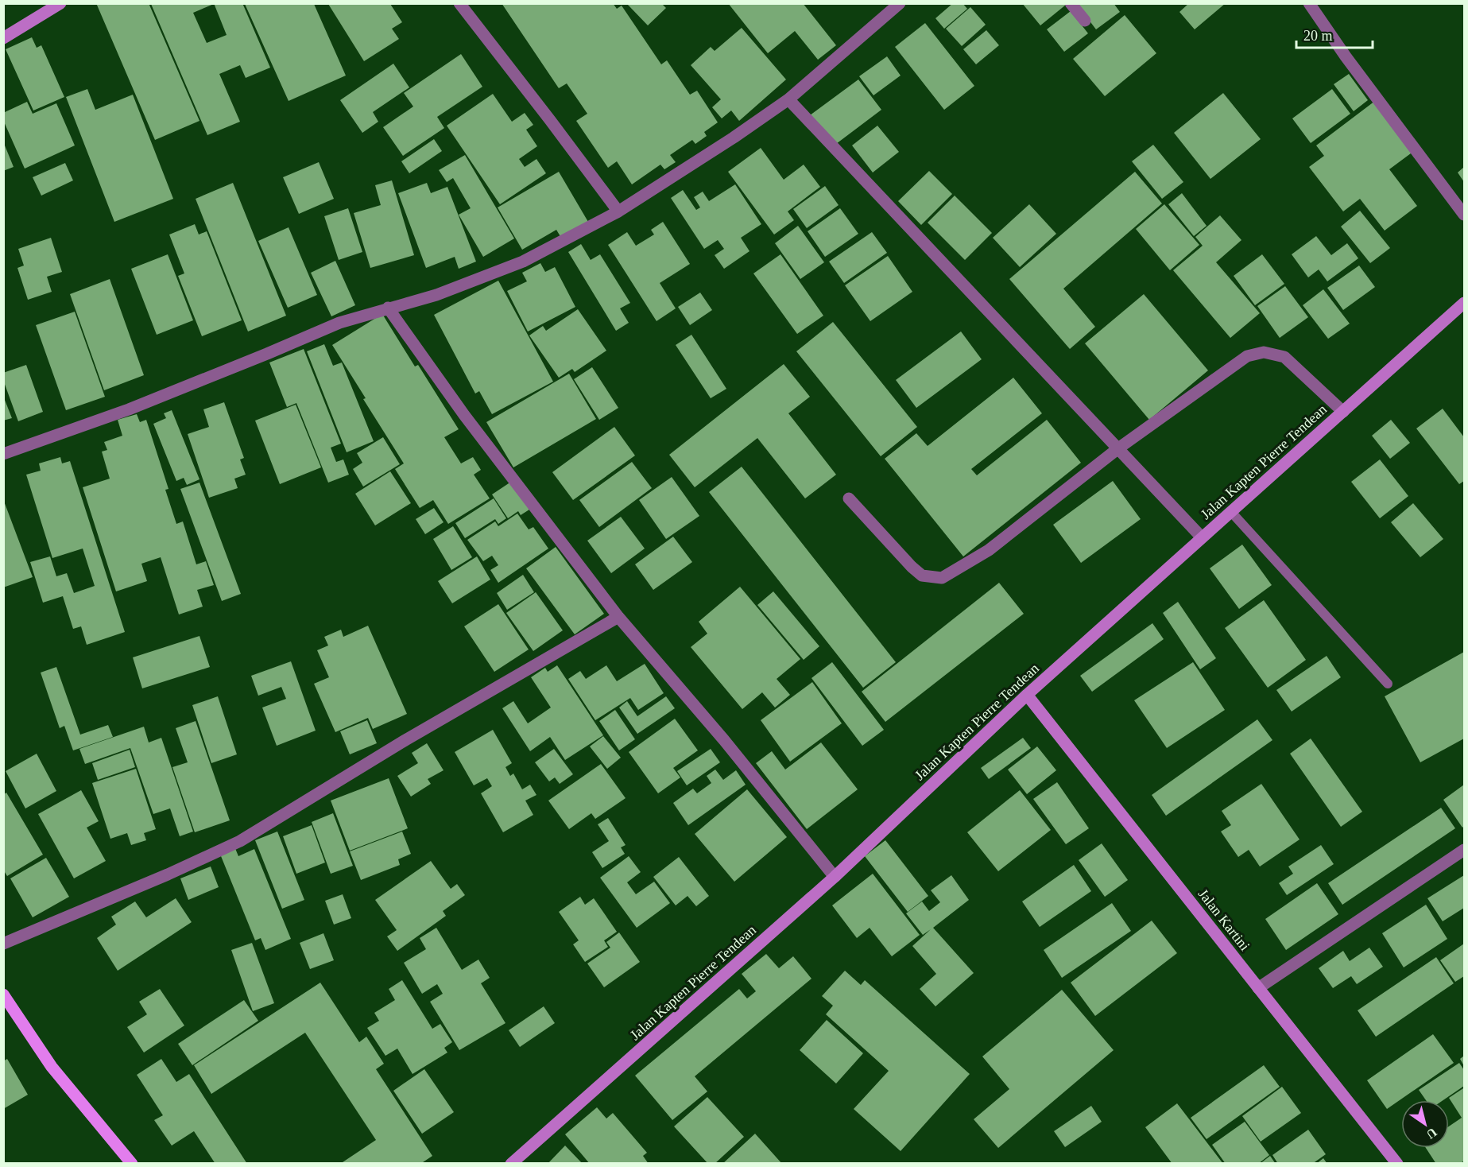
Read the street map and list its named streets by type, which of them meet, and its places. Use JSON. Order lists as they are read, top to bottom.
{
  "streets": {
    "main road": ["Jalan Kapten Pierre Tendean", "Jalan Kartini"]
  },
  "crossings": [
    ["Jalan Kapten Pierre Tendean", "Jalan Kartini"]
  ],
  "scale_bar": "20 m",
  "north": "bottom right"
}
